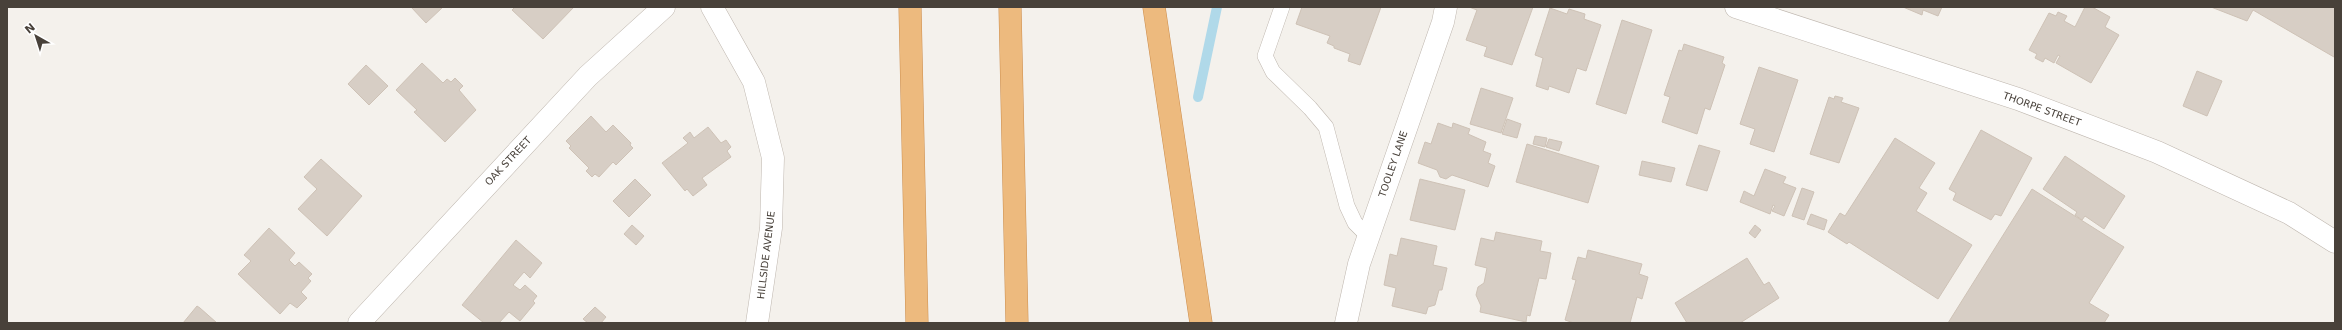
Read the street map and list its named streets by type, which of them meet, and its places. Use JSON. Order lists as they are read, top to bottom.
{
  "streets": {
    "street": [
      "THORPE STREET",
      "OAK STREET",
      "TOOLEY LANE",
      "HILLSIDE AVENUE"
    ]
  },
  "north": "top left"
}
